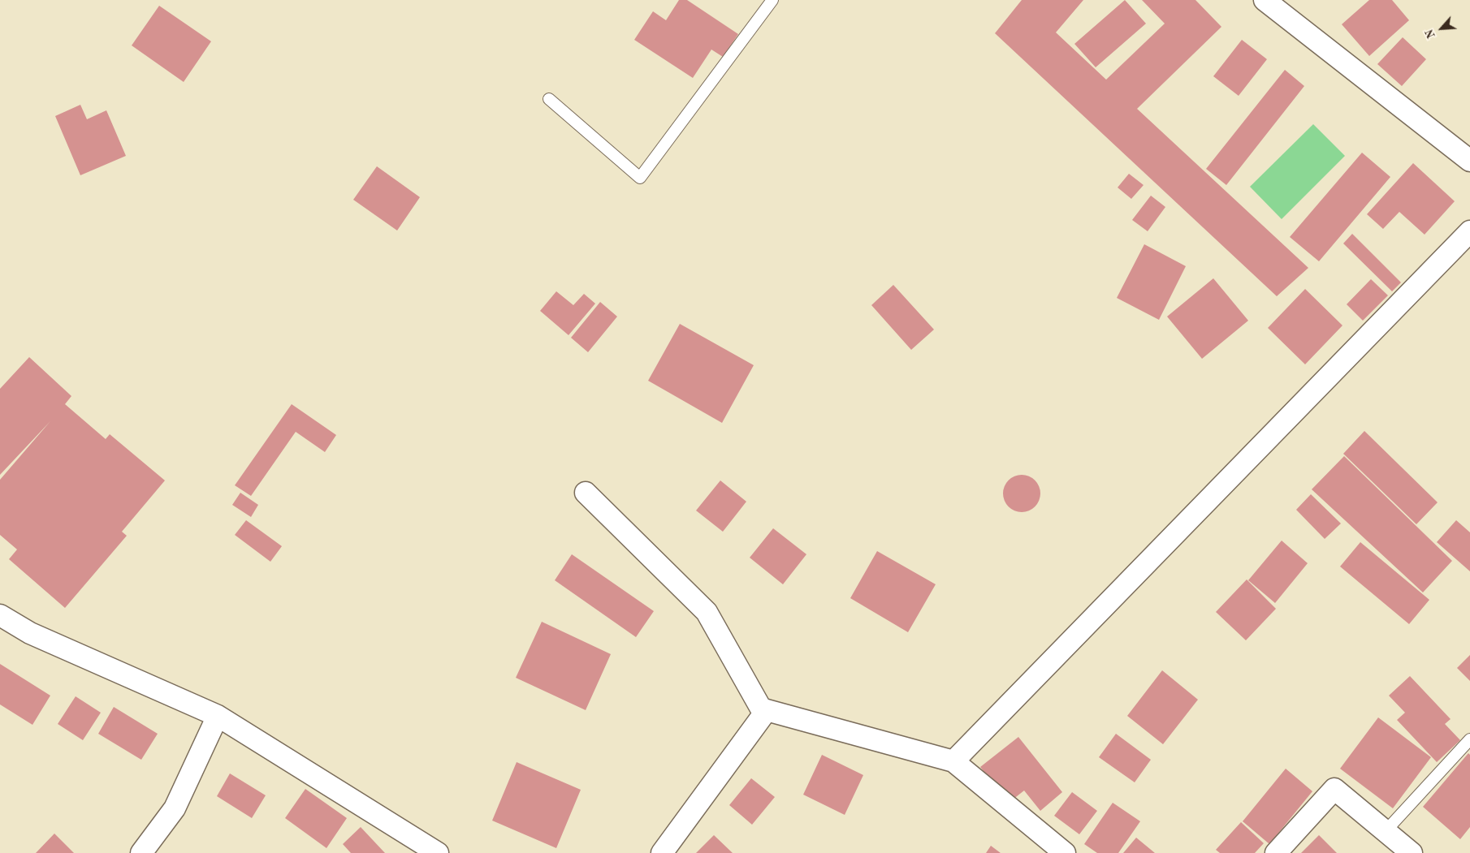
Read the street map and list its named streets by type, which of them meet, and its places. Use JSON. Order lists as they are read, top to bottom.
{
  "north": "bottom left"
}
